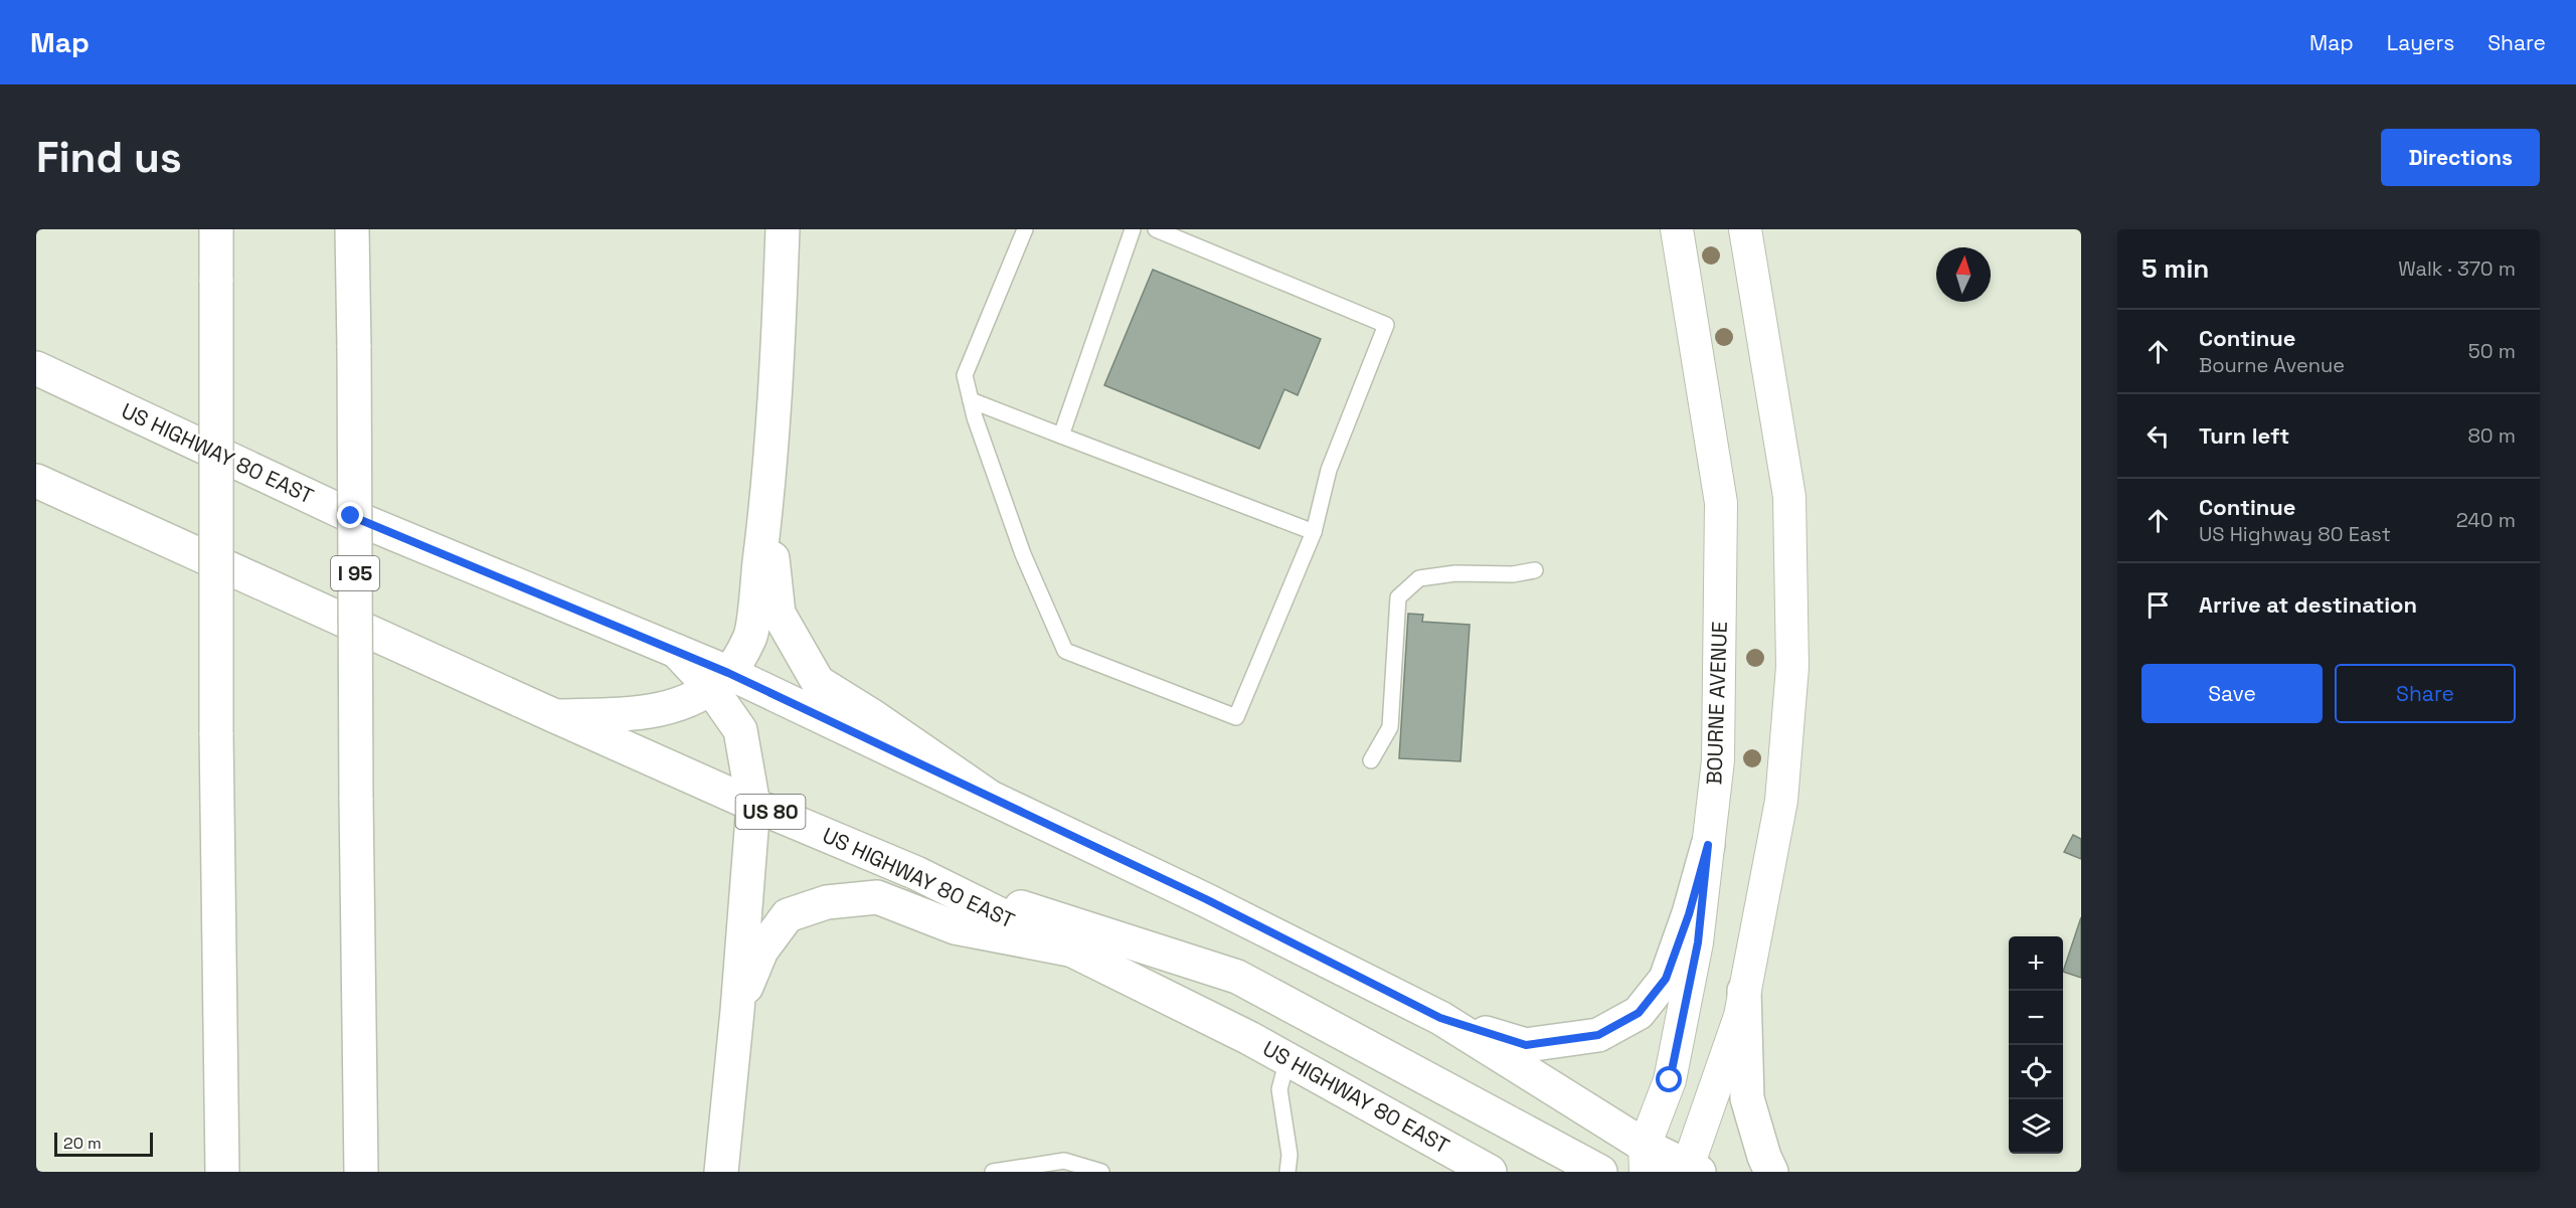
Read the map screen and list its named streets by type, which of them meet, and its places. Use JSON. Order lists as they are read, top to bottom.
{
  "streets": {
    "main road": ["US HIGHWAY 80 EAST", "I 95", "US 80"],
    "street": ["BOURNE AVENUE"]
  },
  "scale_bar": "20 m",
  "north": "top",
  "page": {
    "header": "Map",
    "nav": ["Map", "Layers", "Share"],
    "buttons": [
      "Directions",
      ["Save", "Share"]
    ],
    "title": "Find us",
    "heading": ["5 min", "Walk · 370 m"],
    "list": [
      ["Continue", "Bourne Avenue", "50 m"],
      ["Turn left", "80 m"],
      ["Continue", "US Highway 80 East", "240 m"],
      "Arrive at destination"
    ],
    "map_buttons": ["+", "−"],
    "scale": "20 m"
  }
}
